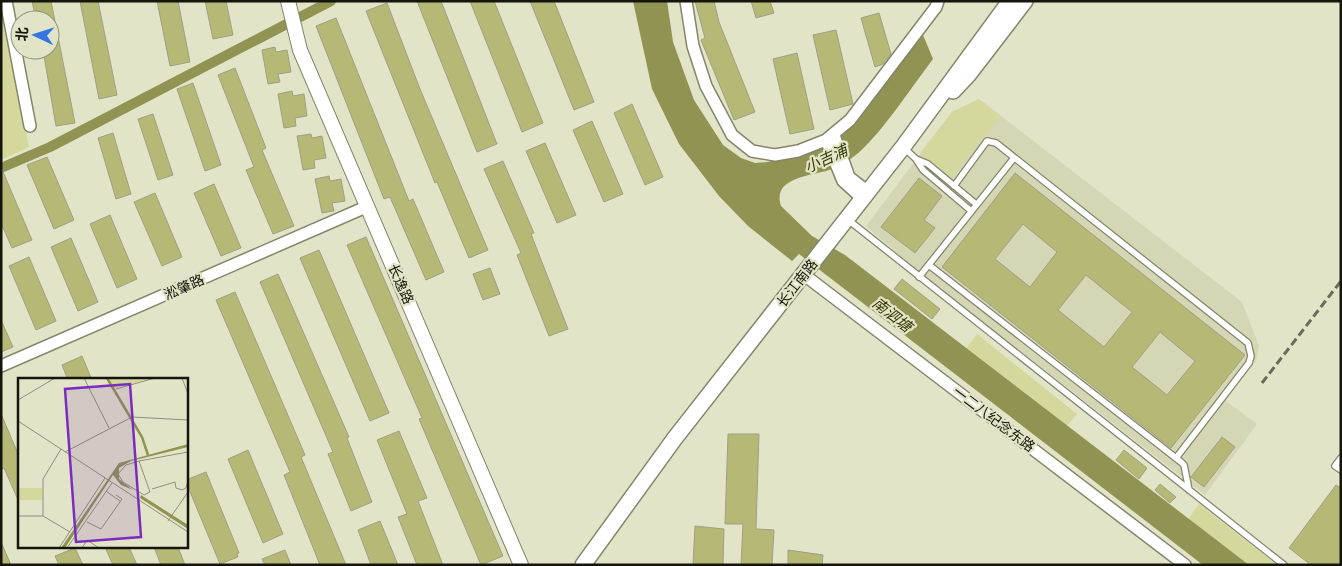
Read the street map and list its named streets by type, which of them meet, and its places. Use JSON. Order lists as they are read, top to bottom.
{
  "streets": {
    "main road": ["长江南路"],
    "street": ["长逸路", "淞肇路", "一二八纪念东路"]
  },
  "crossings": [
    ["长江南路", "一二八纪念东路"],
    ["长逸路", "淞肇路"]
  ],
  "water": ["小吉浦", "南泗塘"],
  "north": "left"
}
